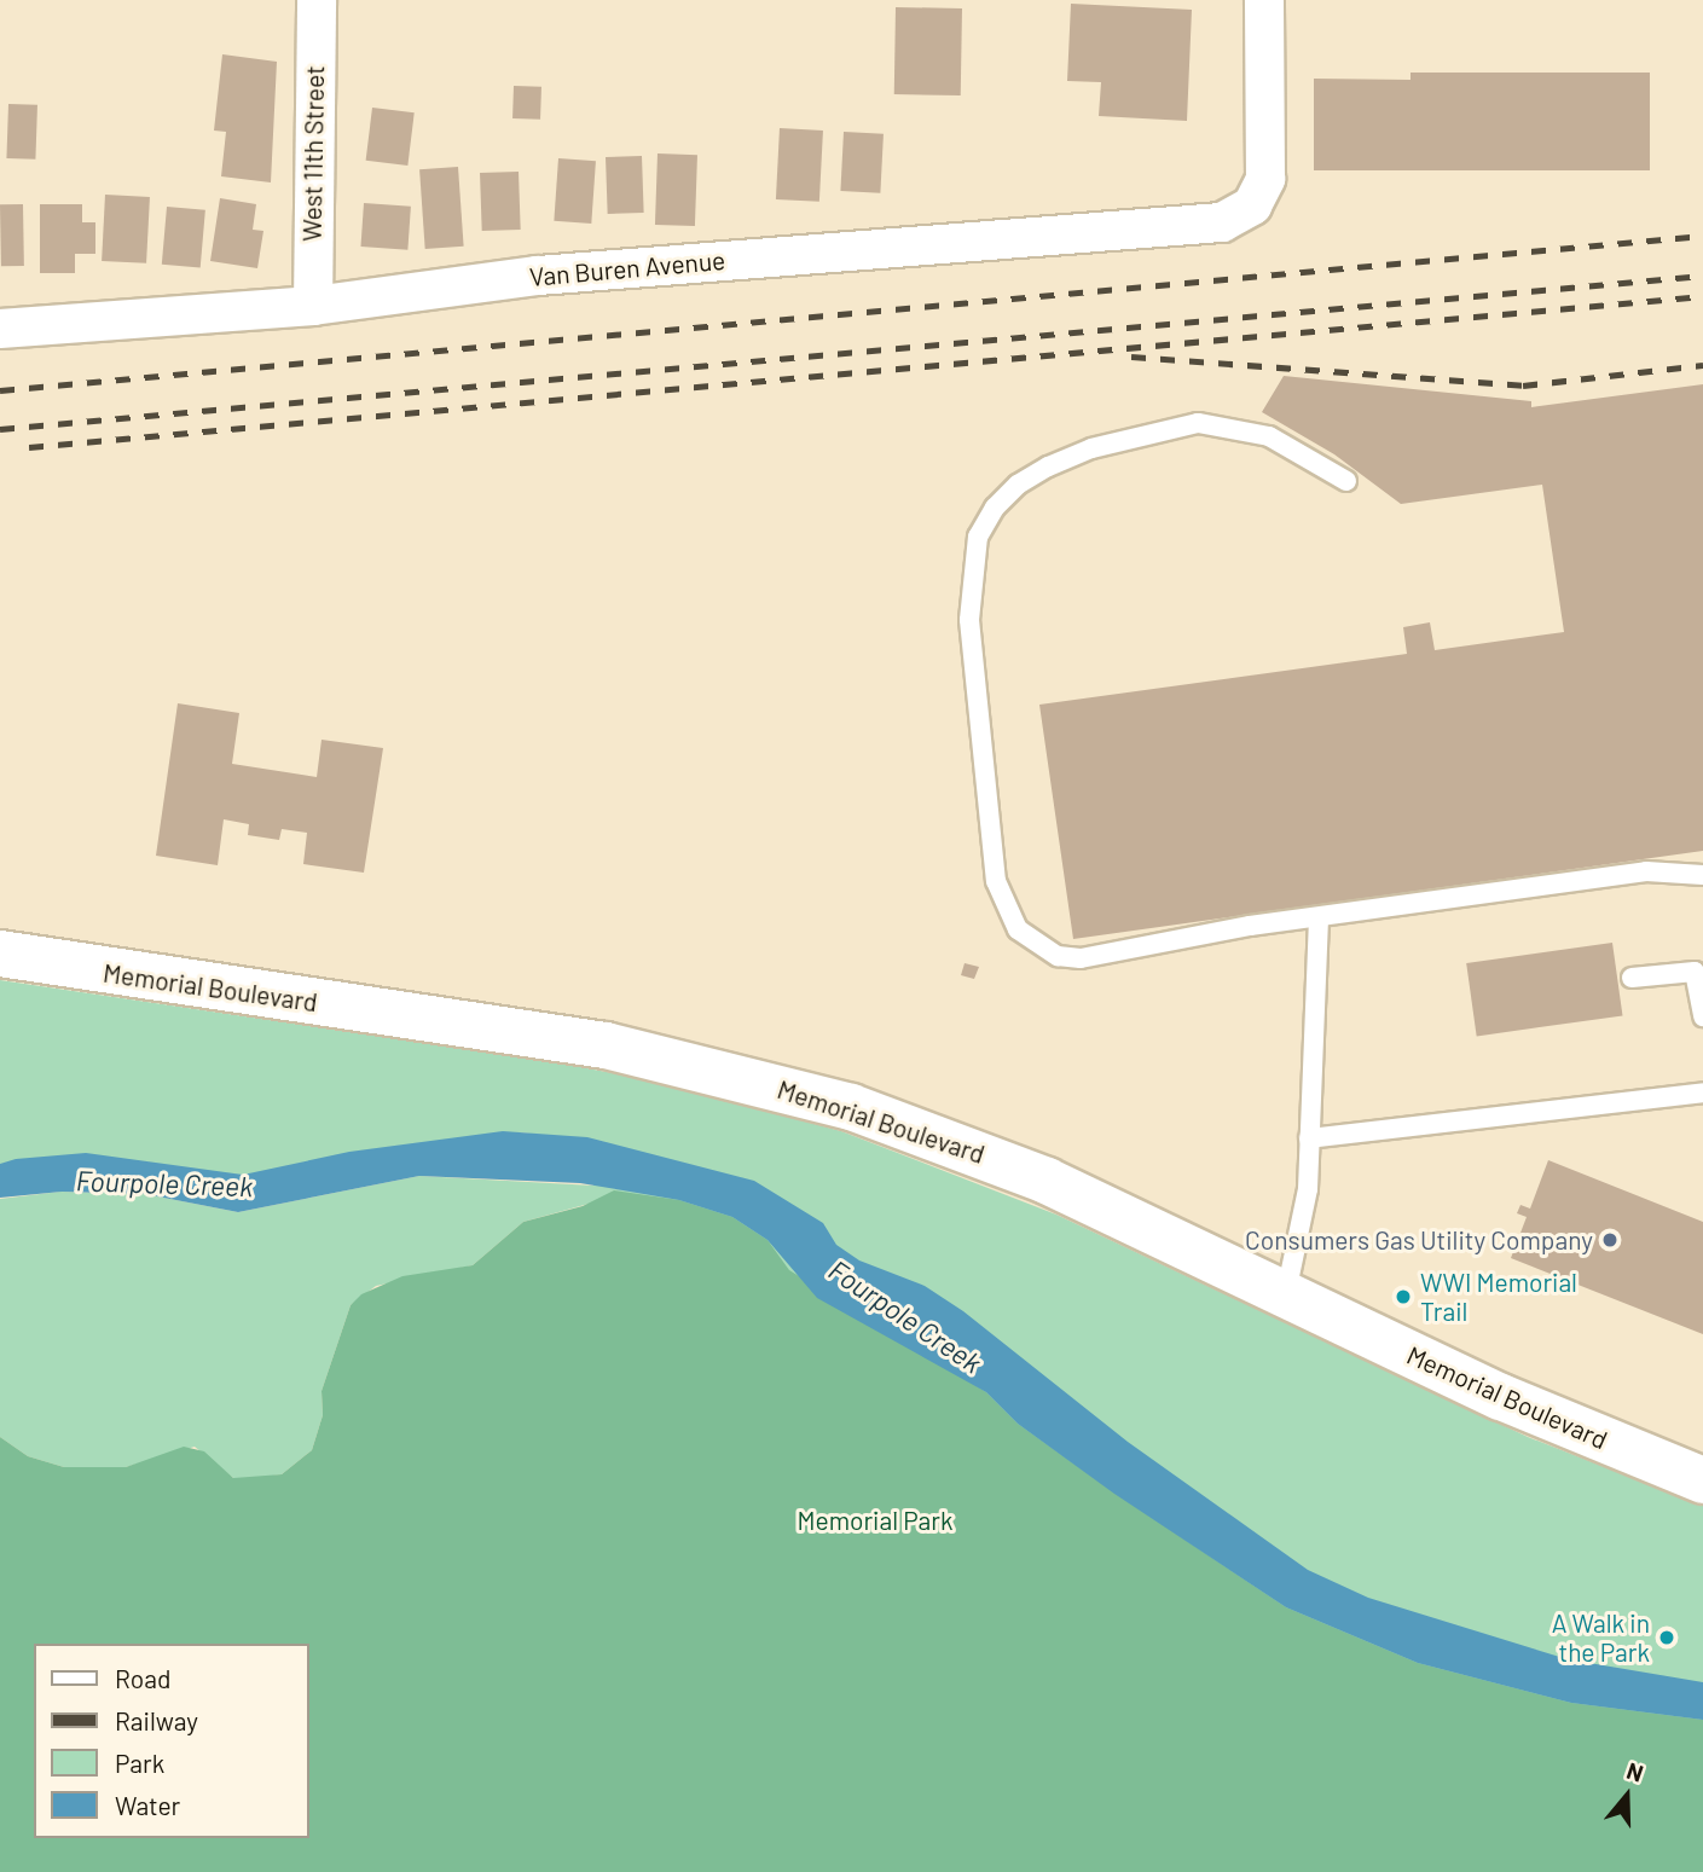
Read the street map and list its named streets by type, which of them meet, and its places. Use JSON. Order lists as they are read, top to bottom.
{
  "streets": {
    "street": ["West 11th Street", "Van Buren Avenue", "Memorial Boulevard"]
  },
  "crossings": [
    ["West 11th Street", "Van Buren Avenue"]
  ],
  "water": ["Fourpole Creek"],
  "parks": ["Memorial Park"],
  "places": ["Consumers Gas Utility Company", "WWI Memorial Trail", "A Walk in the Park"],
  "legend": [
    "Road",
    "Railway",
    "Park",
    "Water"
  ],
  "north": "top"
}
